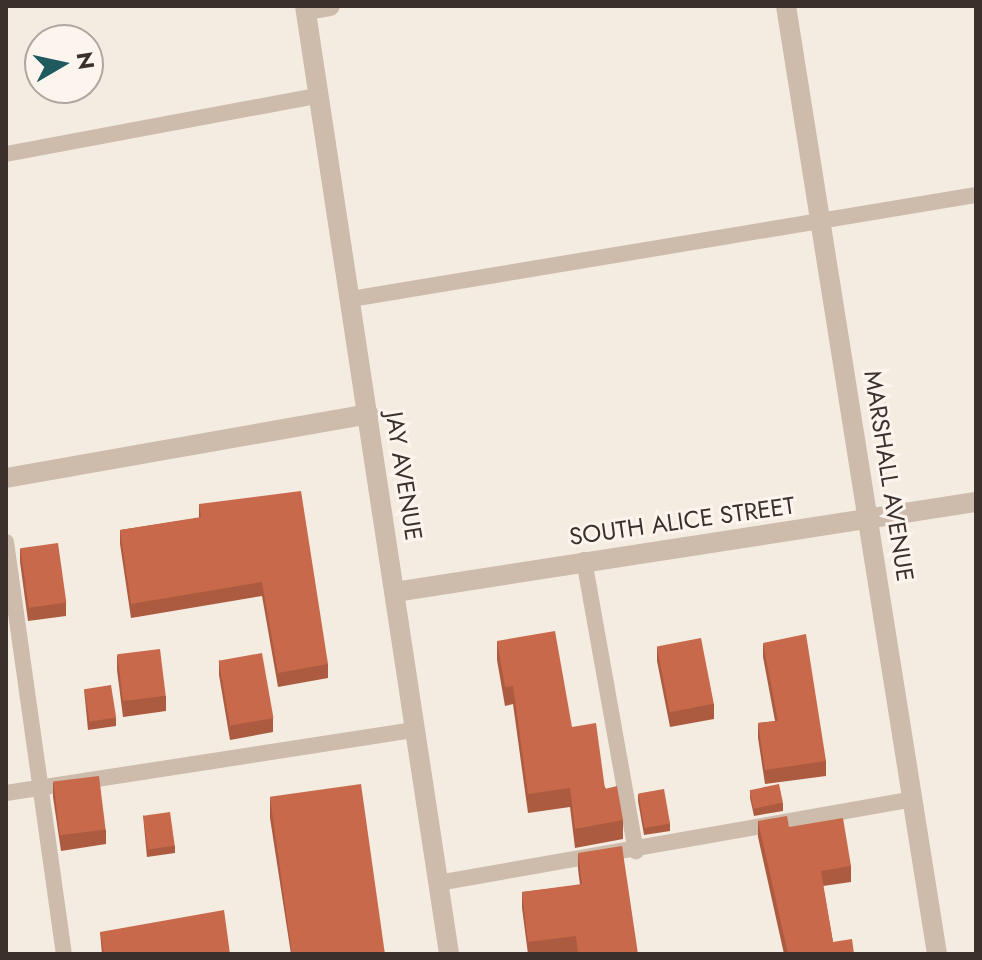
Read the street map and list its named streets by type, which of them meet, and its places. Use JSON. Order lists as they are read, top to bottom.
{
  "streets": {
    "street": ["JAY AVENUE", "MARSHALL AVENUE", "SOUTH ALICE STREET"]
  },
  "crossings": [
    ["JAY AVENUE", "SOUTH ALICE STREET"],
    ["MARSHALL AVENUE", "SOUTH ALICE STREET"]
  ],
  "north": "right"
}
